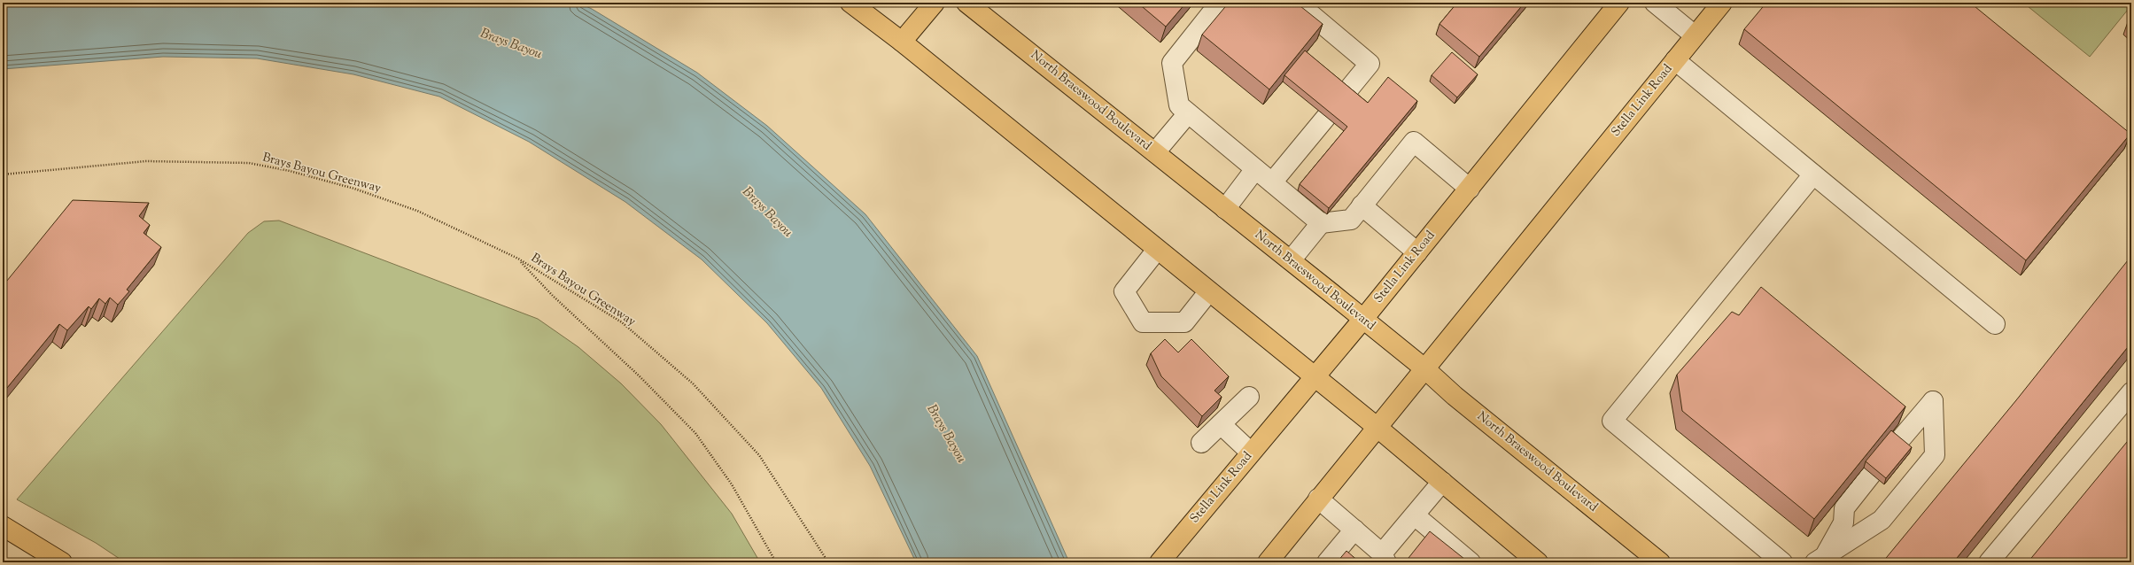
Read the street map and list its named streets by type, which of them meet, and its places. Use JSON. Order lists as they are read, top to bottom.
{
  "streets": {
    "main road": ["North Braeswood Boulevard", "Stella Link Road"],
    "path": ["Brays Bayou Greenway"]
  },
  "crossings": [
    ["North Braeswood Boulevard", "Stella Link Road"]
  ],
  "water": ["Brays Bayou"]
}
